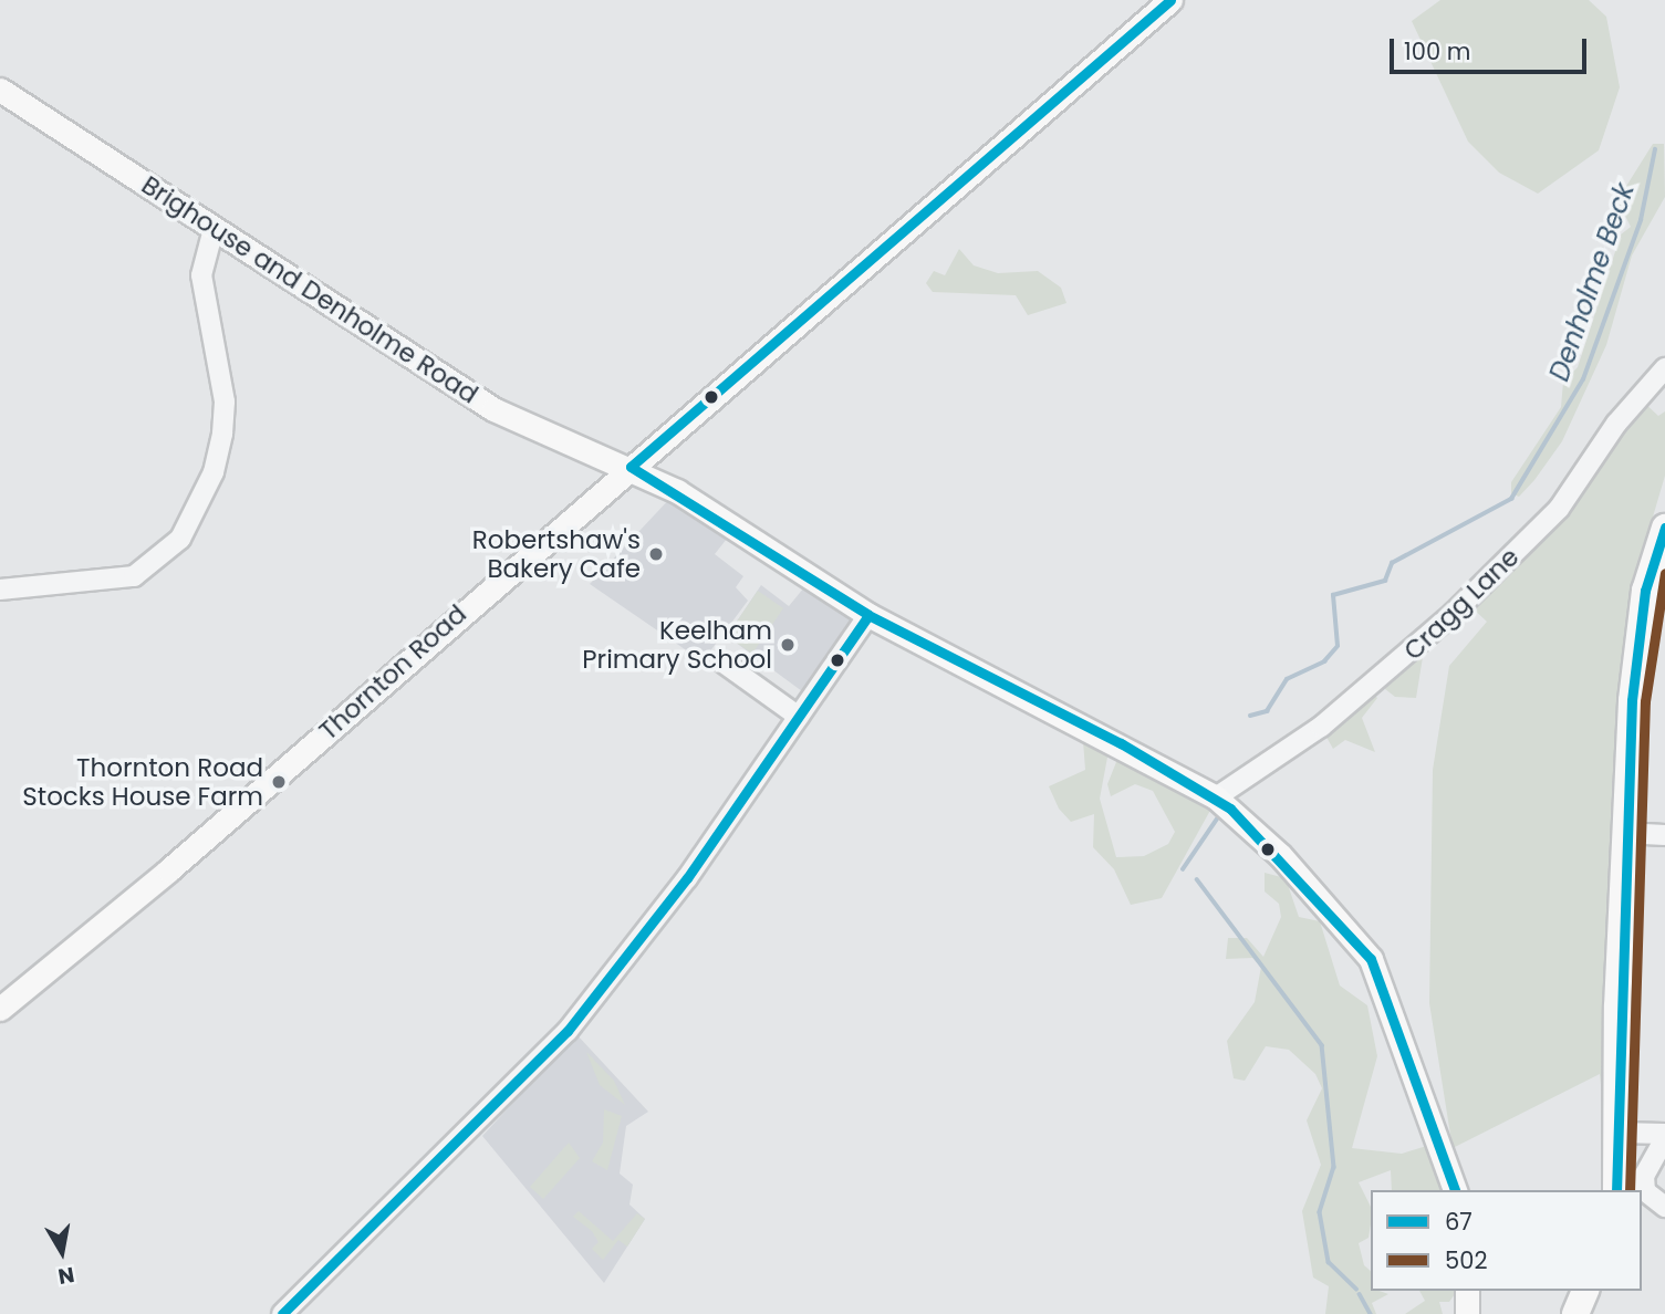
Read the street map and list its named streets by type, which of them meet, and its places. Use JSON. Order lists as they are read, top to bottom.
{
  "streets": {
    "main road": ["Brighouse and Denholme Road", "Thornton Road"],
    "street": ["Cragg Lane"]
  },
  "crossings": [
    ["Brighouse and Denholme Road", "Cragg Lane"],
    ["Brighouse and Denholme Road", "Thornton Road"]
  ],
  "water": ["Denholme Beck"],
  "places": ["Robertshaw's Bakery Cafe", "Keelham Primary School", "Thornton Road Stocks House Farm"],
  "lines": ["transit line 67", "transit line 502"],
  "legend": ["67", "502"],
  "scale_bar": "100 m",
  "north": "bottom"
}
